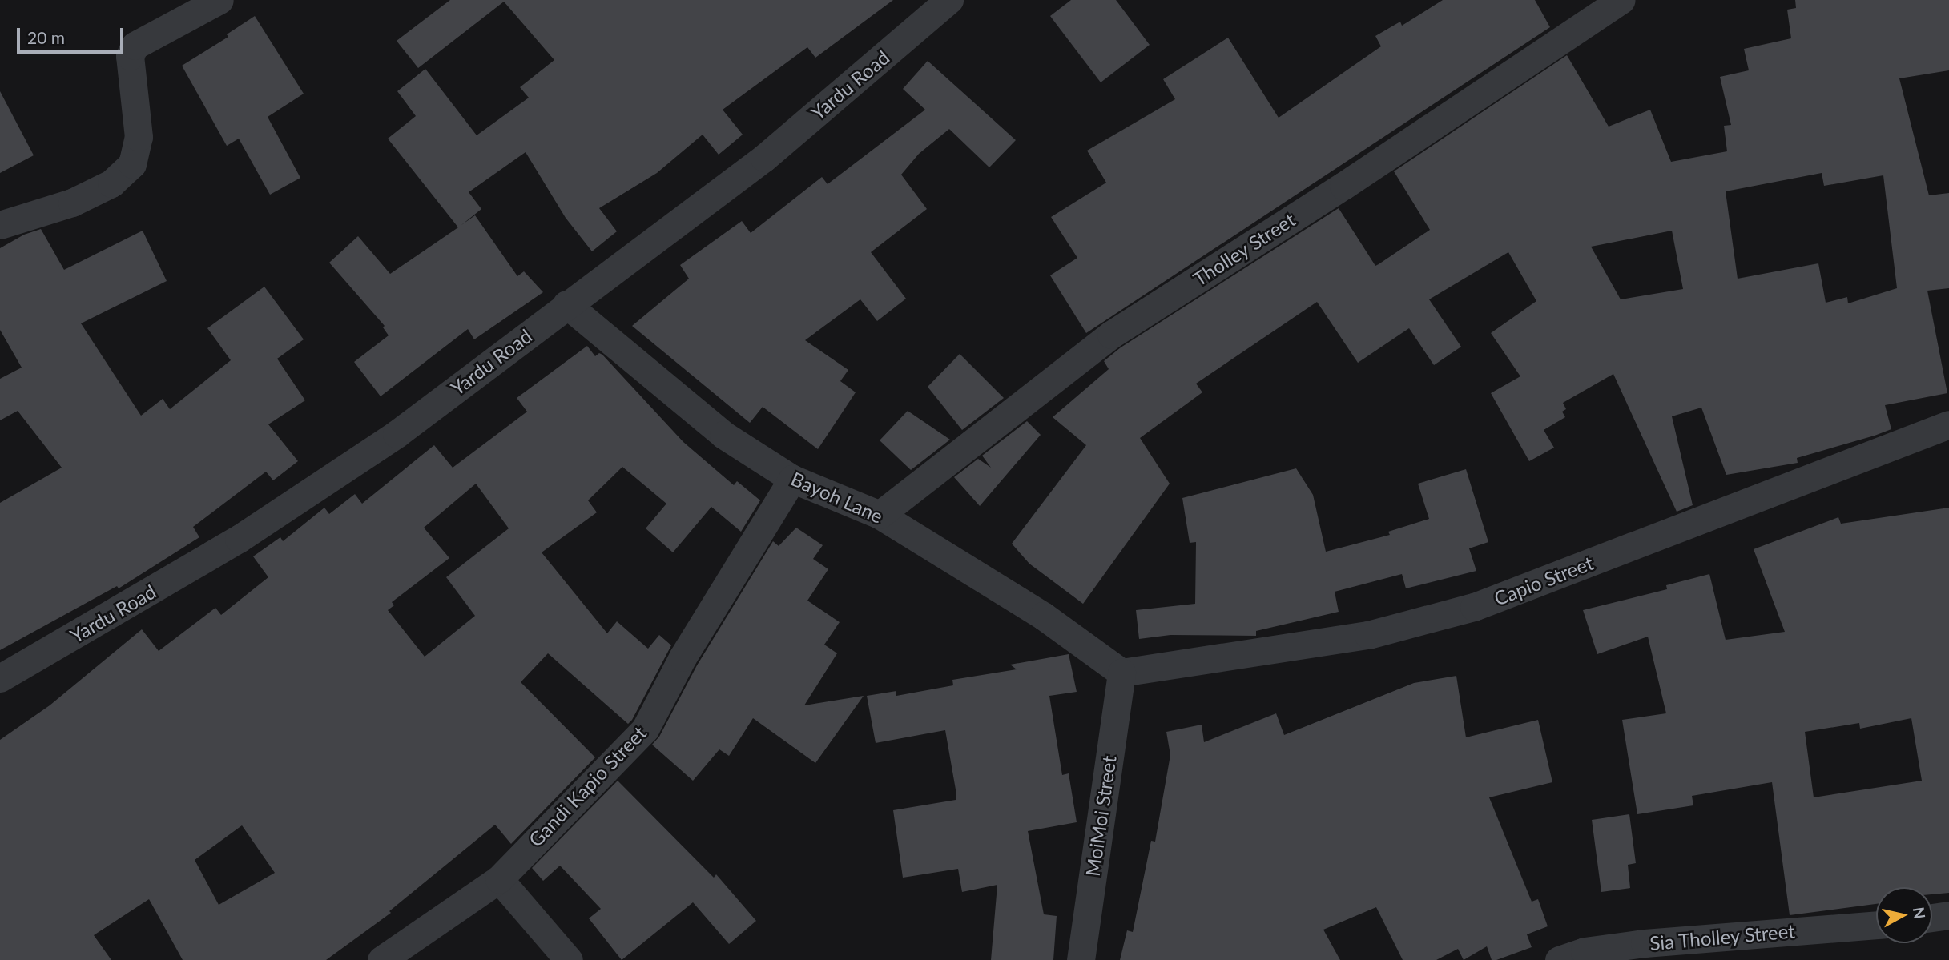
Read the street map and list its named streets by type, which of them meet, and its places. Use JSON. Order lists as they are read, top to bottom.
{
  "streets": {
    "street": [
      "Yardu Road",
      "Tholley Street",
      "Bayoh Lane",
      "Capio Street",
      "Gandi Kapio Street",
      "MoiMoi Street",
      "Sia Tholley Street"
    ]
  },
  "crossings": [
    ["Yardu Road", "Bayoh Lane"],
    ["Tholley Street", "Bayoh Lane"],
    ["Bayoh Lane", "Capio Street"],
    ["Bayoh Lane", "Gandi Kapio Street"],
    ["Bayoh Lane", "MoiMoi Street"],
    ["Capio Street", "MoiMoi Street"]
  ],
  "scale_bar": "20 m",
  "north": "right"
}
